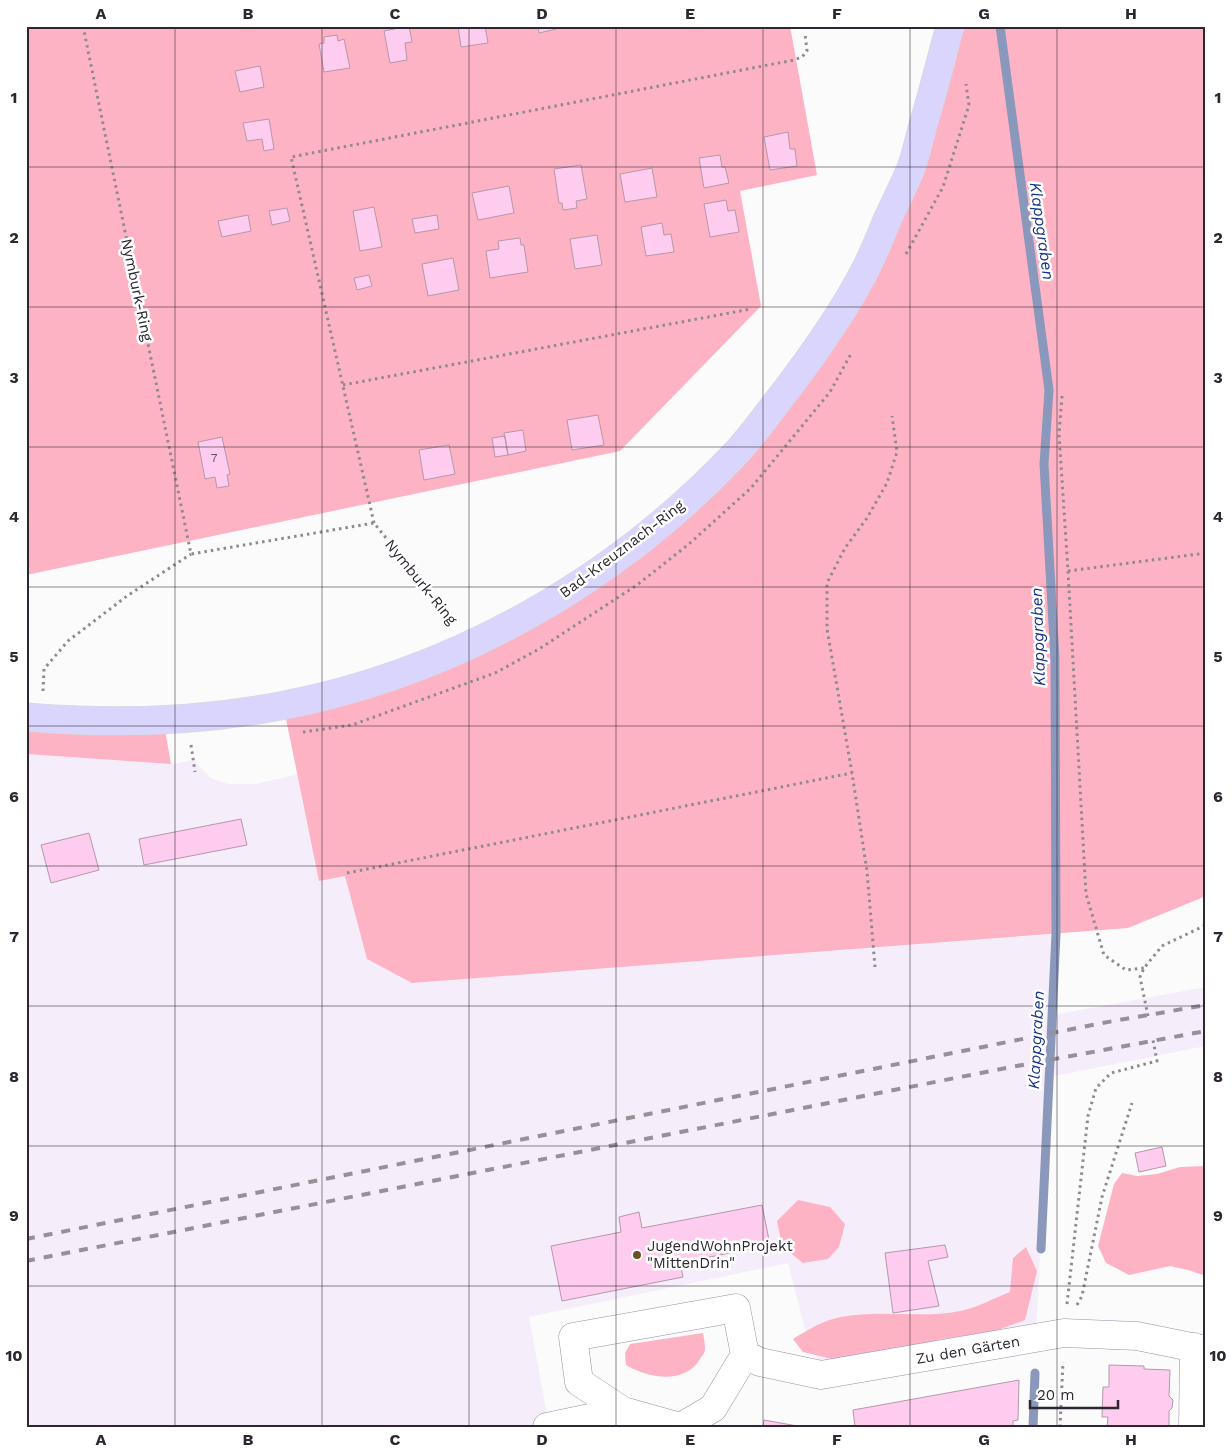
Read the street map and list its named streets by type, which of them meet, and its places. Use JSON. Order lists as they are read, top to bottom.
{
  "streets": {
    "main road": ["Bad-Kreuznach-Ring"],
    "street": ["Zu den Gärten"],
    "path": ["Nymburk-Ring"]
  },
  "crossings": [
    ["Nymburk-Ring", "Bad-Kreuznach-Ring"]
  ],
  "water": ["Klappgraben"],
  "places": ["JugendWohnProjekt \"MittenDrin\""],
  "house_numbers": ["7"],
  "scale_bar": "20 m",
  "grid": {
    "columns": [
      "A",
      "B",
      "C",
      "D",
      "E",
      "F",
      "G",
      "H"
    ],
    "rows": [
      "1",
      "2",
      "3",
      "4",
      "5",
      "6",
      "7",
      "8",
      "9",
      "10"
    ]
  }
}
